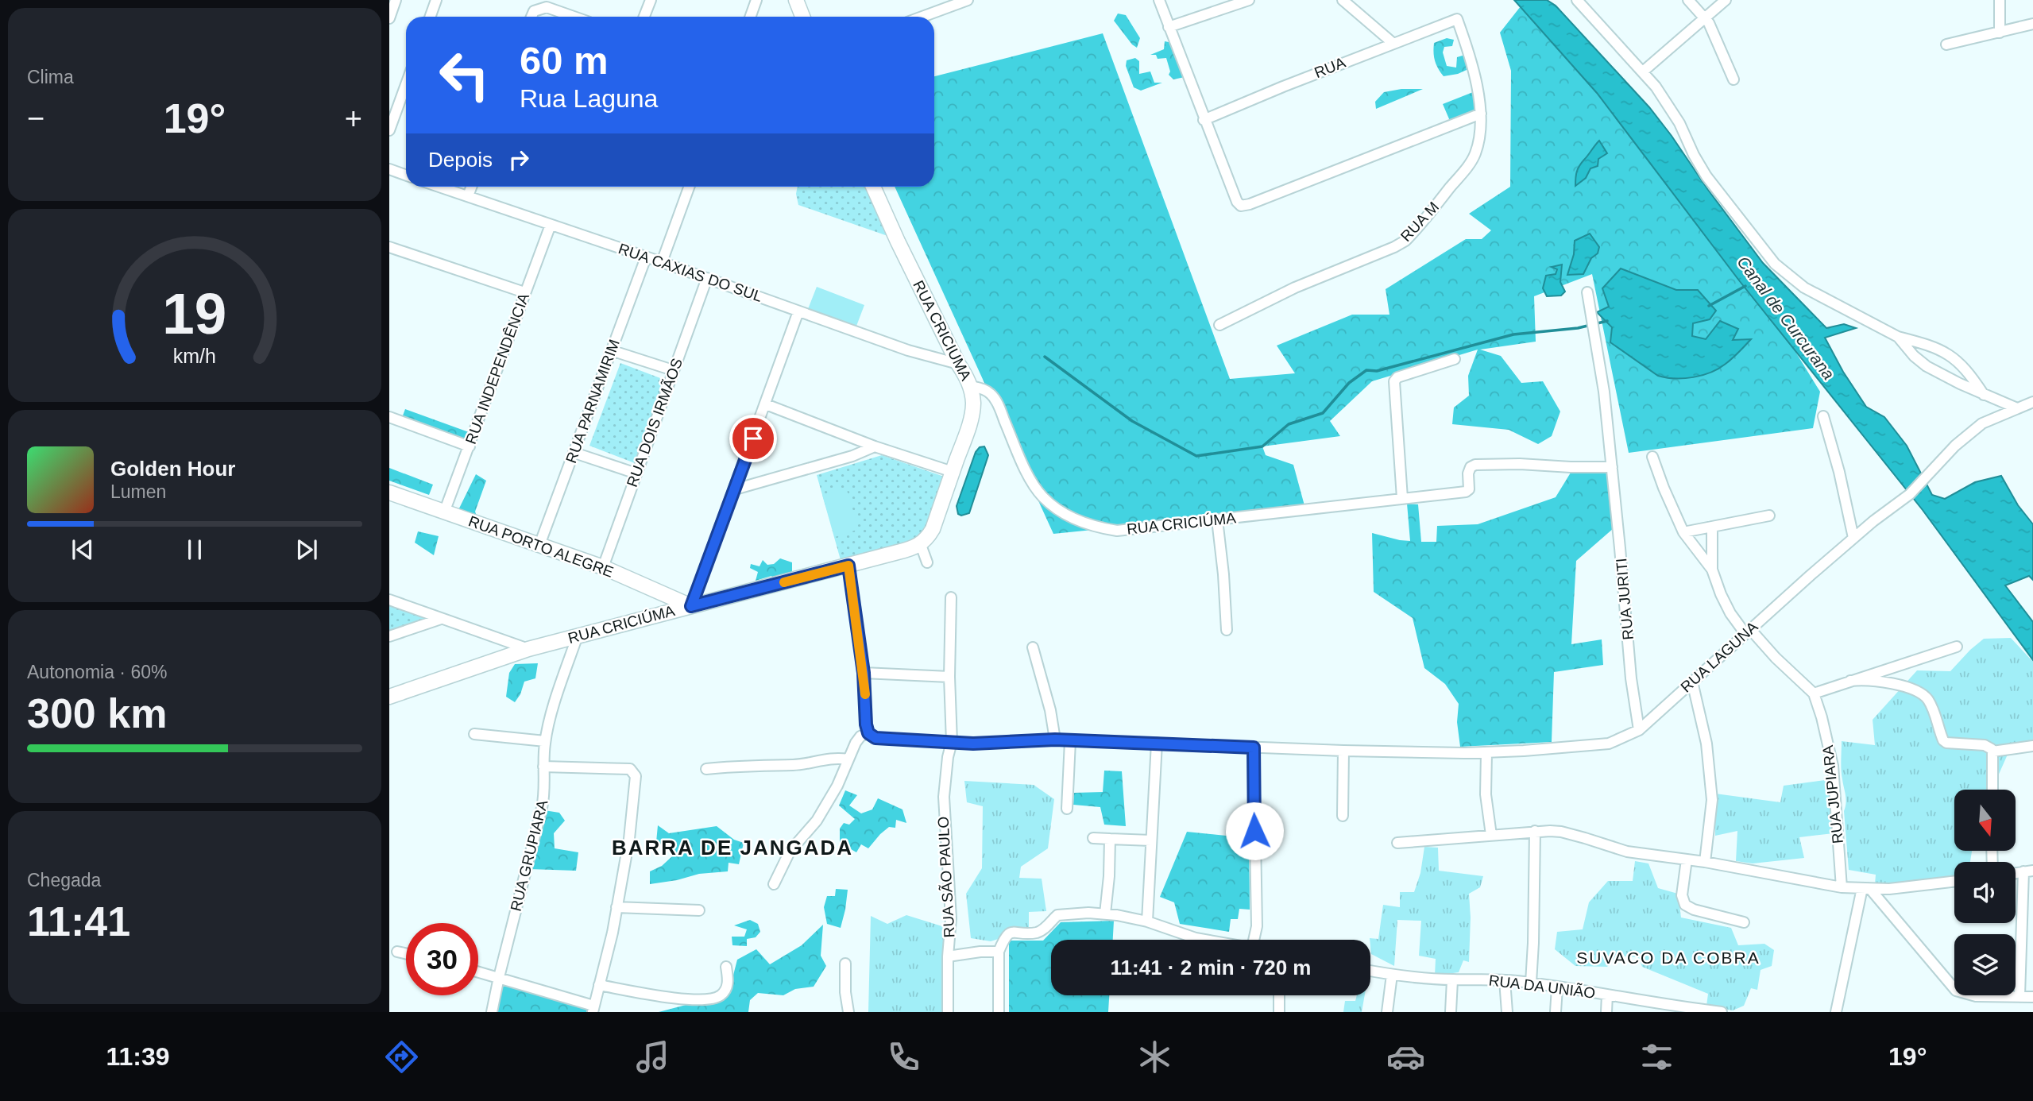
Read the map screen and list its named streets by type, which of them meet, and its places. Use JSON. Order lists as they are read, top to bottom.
{
  "streets": {
    "main road": ["RUA CRICIUMA", "RUA CRICIÚMA", "RUA PORTO ALEGRE"],
    "street": [
      "RUA",
      "RUA M",
      "RUA CAXIAS DO SUL",
      "RUA INDEPENDÊNCIA",
      "RUA PARNAMIRIM",
      "RUA DOIS IRMÃOS",
      "RUA JURITI",
      "RUA LAGUNA",
      "RUA JUPIARA",
      "RUA GRUPIARA",
      "RUA SÃO PAULO",
      "RUA DA UNIÃO"
    ]
  },
  "crossings": [
    ["RUA", "RUA M"],
    ["RUA CAXIAS DO SUL", "RUA CRICIUMA"],
    ["RUA CAXIAS DO SUL", "RUA INDEPENDÊNCIA"],
    ["RUA CAXIAS DO SUL", "RUA PARNAMIRIM"],
    ["RUA CAXIAS DO SUL", "RUA DOIS IRMÃOS"],
    ["RUA CRICIUMA", "RUA CRICIÚMA"],
    ["RUA INDEPENDÊNCIA", "RUA PORTO ALEGRE"],
    ["RUA PARNAMIRIM", "RUA PORTO ALEGRE"],
    ["RUA DOIS IRMÃOS", "RUA PORTO ALEGRE"],
    ["RUA CRICIÚMA", "RUA PORTO ALEGRE"],
    ["RUA CRICIÚMA", "RUA JURITI"],
    ["RUA CRICIÚMA", "RUA GRUPIARA"],
    ["RUA JURITI", "RUA LAGUNA"],
    ["RUA LAGUNA", "RUA JUPIARA"],
    ["RUA LAGUNA", "RUA SÃO PAULO"]
  ],
  "districts": ["BARRA DE JANGADA", "SUVACO DA COBRA"],
  "water": ["Canal de Curcurana"],
  "north": "bottom",
  "page": {
    "tile": [
      "Clima",
      ["Autonomia · 60%", "300 km"],
      ["Chegada", "11:41"]
    ],
    "turn": ["60 m", "Rua Laguna"],
    "heat": ["−", "19°", "+"],
    "then": "Depois",
    "song": ["Golden Hour", "Lumen"],
    "limit": "30",
    "trip": "11:41 · 2 min · 720 m",
    "tabs": ["11:39", "19°"],
    "gauge": ["19", "km/h"]
  }
}
